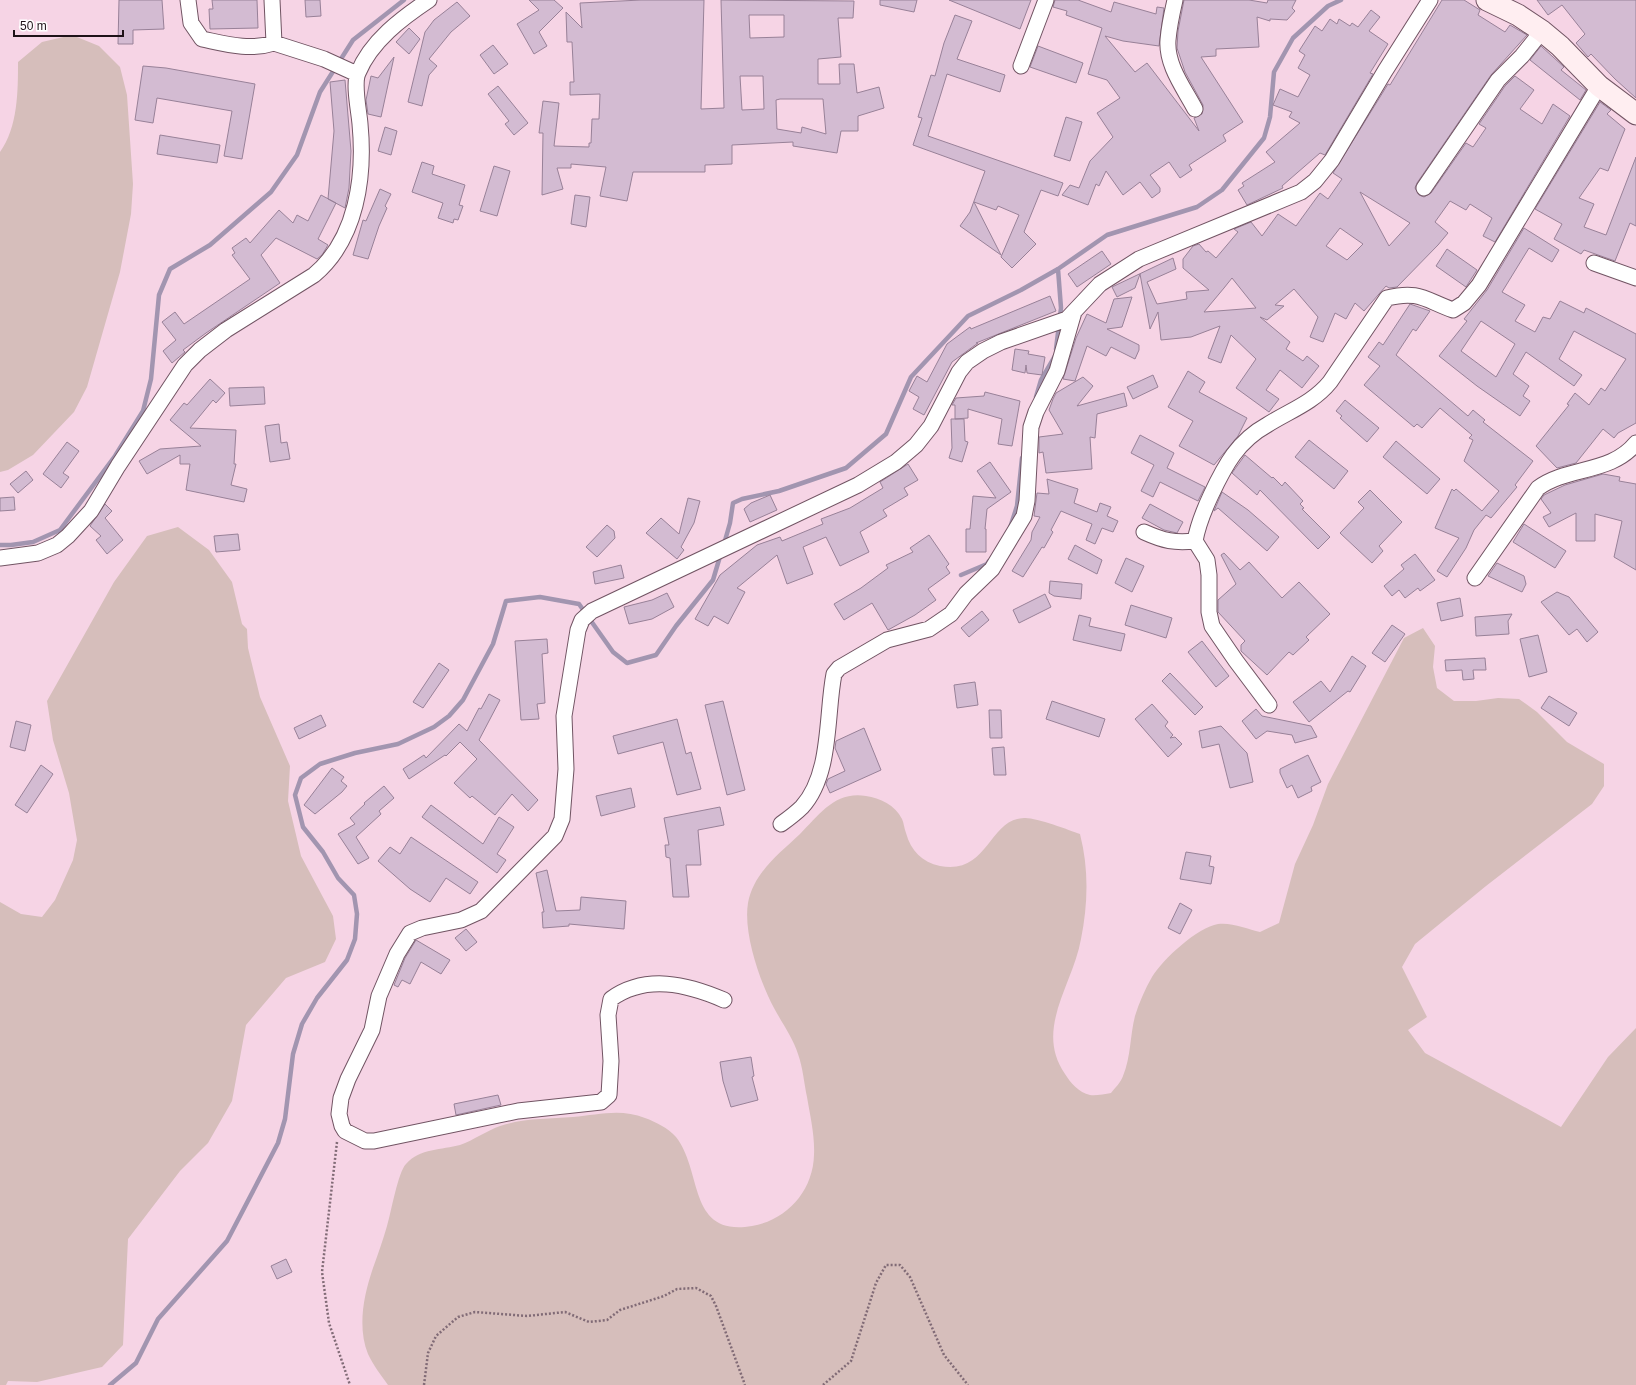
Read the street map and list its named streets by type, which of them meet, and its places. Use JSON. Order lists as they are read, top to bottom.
{
  "scale_bar": "50 m"
}
